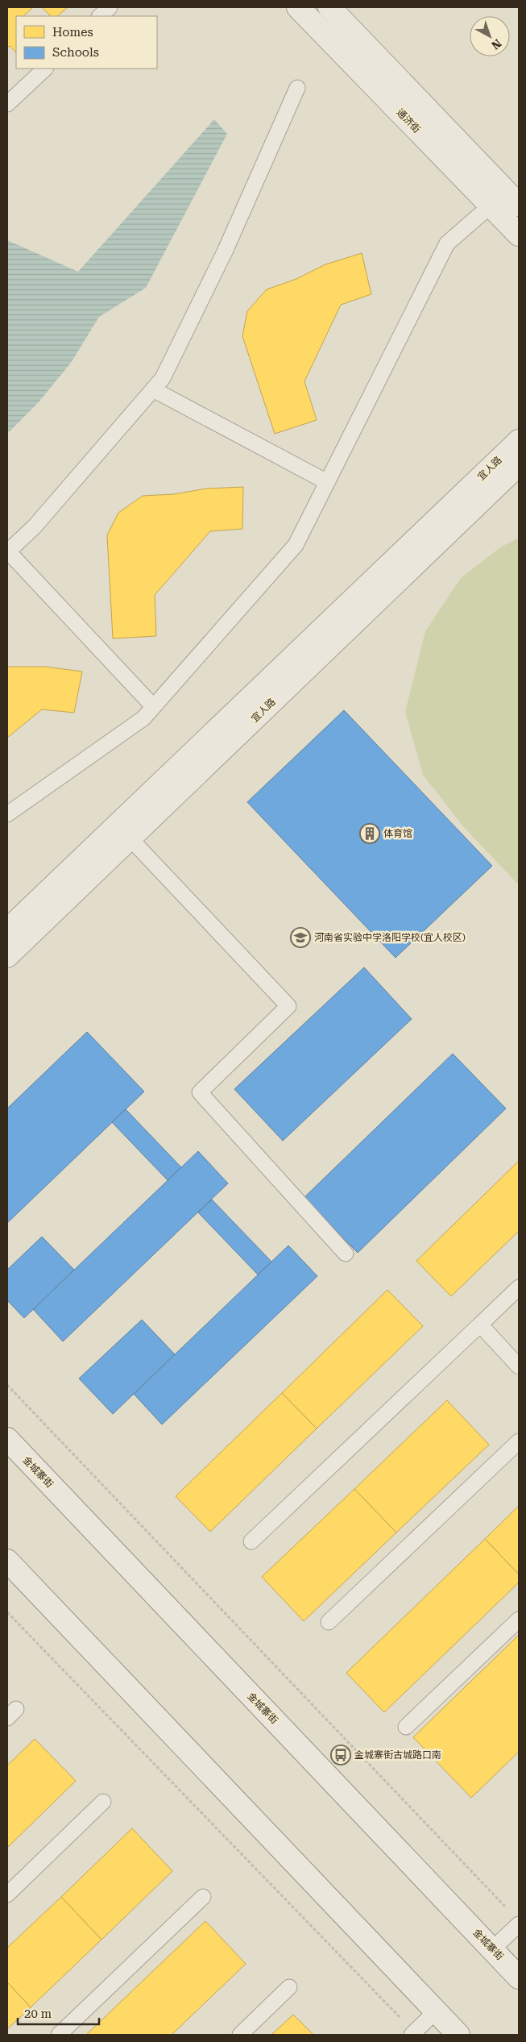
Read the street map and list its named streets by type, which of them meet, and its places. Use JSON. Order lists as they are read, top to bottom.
{
  "streets": {
    "street": ["通济街", "宜人路", "金城寨街"]
  },
  "places": {
    "building": ["体育馆"],
    "school or university": ["河南省实验中学洛阳学校(宜人校区)"],
    "bus stop": ["金城寨街古城路口南"]
  },
  "legend": ["Homes", "Schools"],
  "scale_bar": "20 m",
  "north": "bottom right"
}
